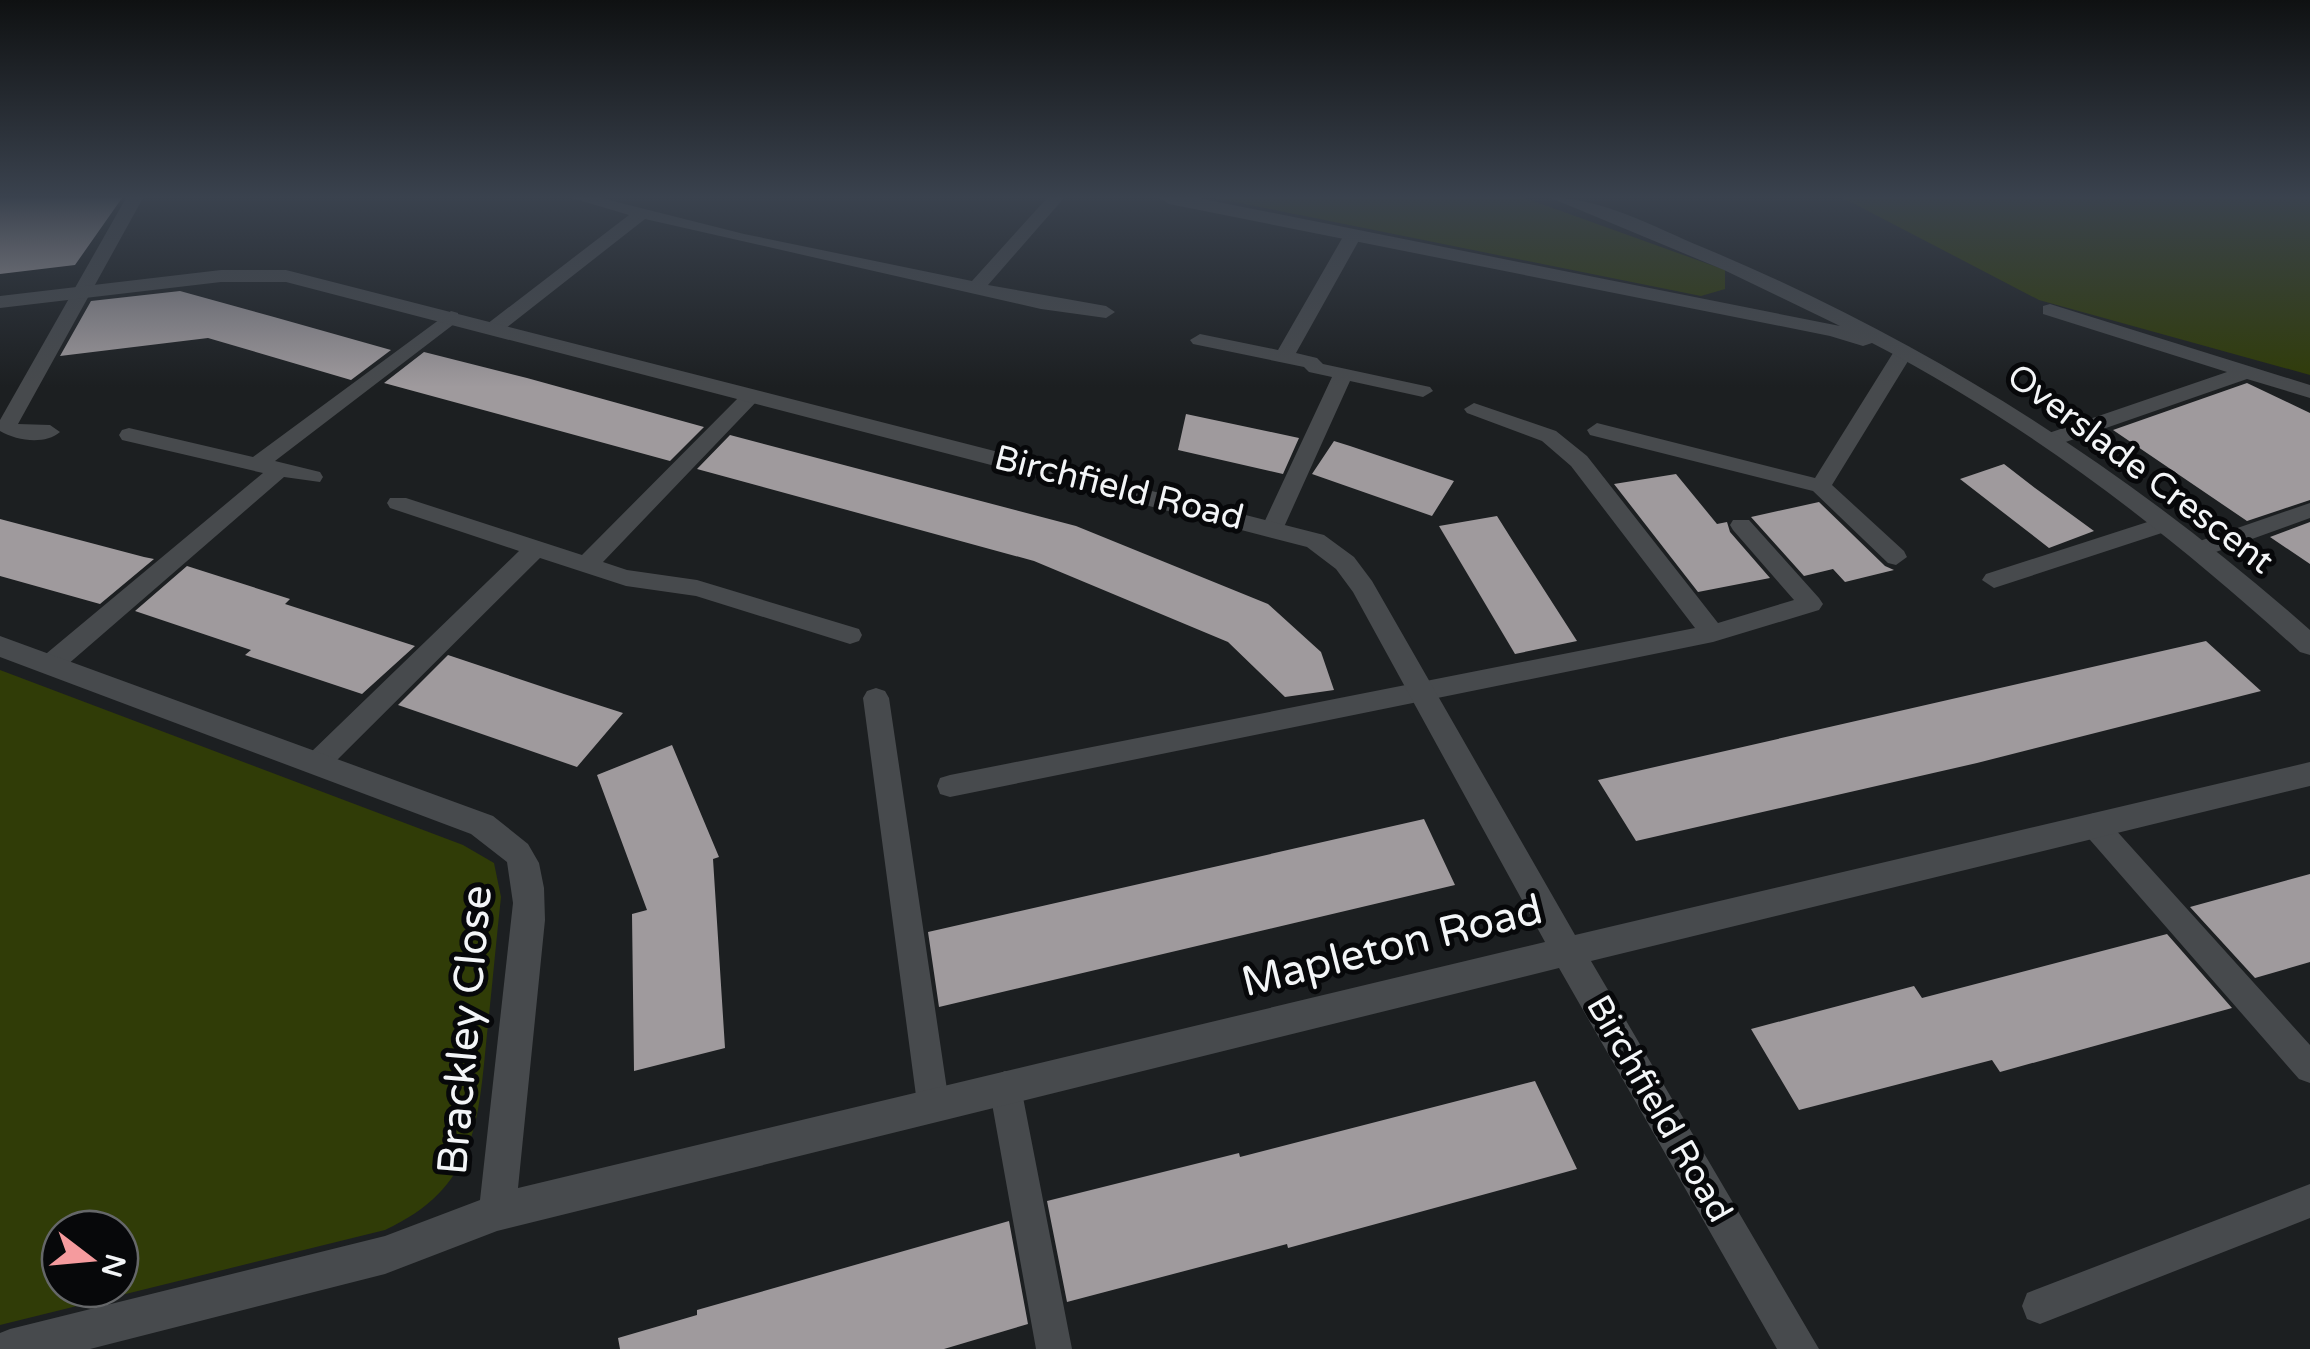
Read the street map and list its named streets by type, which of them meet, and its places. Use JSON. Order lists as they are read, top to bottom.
{
  "streets": {
    "street": [
      "Overslade Crescent",
      "Birchfield Road",
      "Mapleton Road",
      "Brackley Close"
    ]
  },
  "crossings": [
    ["Birchfield Road", "Mapleton Road"],
    ["Mapleton Road", "Brackley Close"]
  ],
  "north": "right"
}
